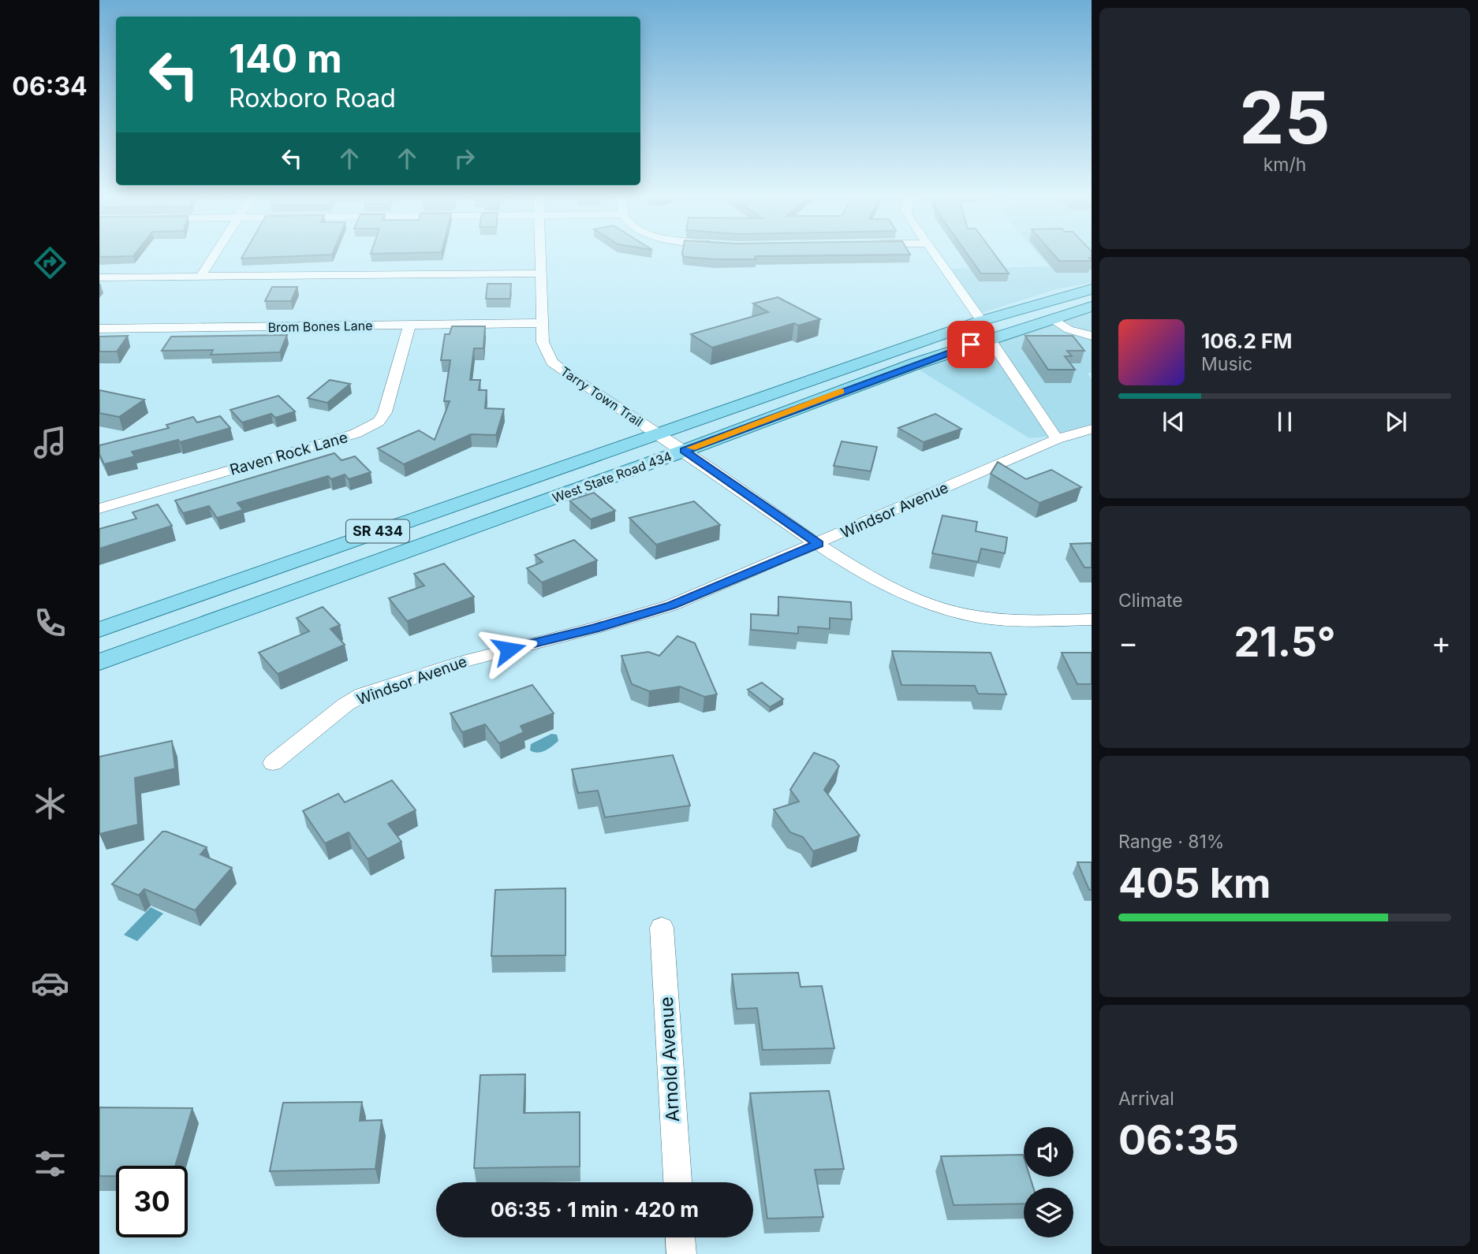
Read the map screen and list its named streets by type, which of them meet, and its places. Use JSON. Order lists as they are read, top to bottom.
{
  "streets": {
    "main road": ["West State Road 434", "SR 434"],
    "street": [
      "Brom Bones Lane",
      "Tarry Town Trail",
      "Raven Rock Lane",
      "Windsor Avenue",
      "Arnold Avenue"
    ]
  },
  "crossings": [
    ["Brom Bones Lane", "Tarry Town Trail"],
    ["Brom Bones Lane", "Raven Rock Lane"],
    ["Tarry Town Trail", "SR 434"]
  ],
  "page": {
    "tabs": "06:34",
    "tile": [
      ["25", "km/h"],
      "Climate",
      ["Range · 81%", "405 km"],
      ["Arrival", "06:35"]
    ],
    "turn": ["140 m", "Roxboro Road"],
    "song": ["106.2 FM", "Music"],
    "heat": ["−", "21.5°", "+"],
    "limit": "30",
    "trip": "06:35 · 1 min · 420 m"
  }
}
